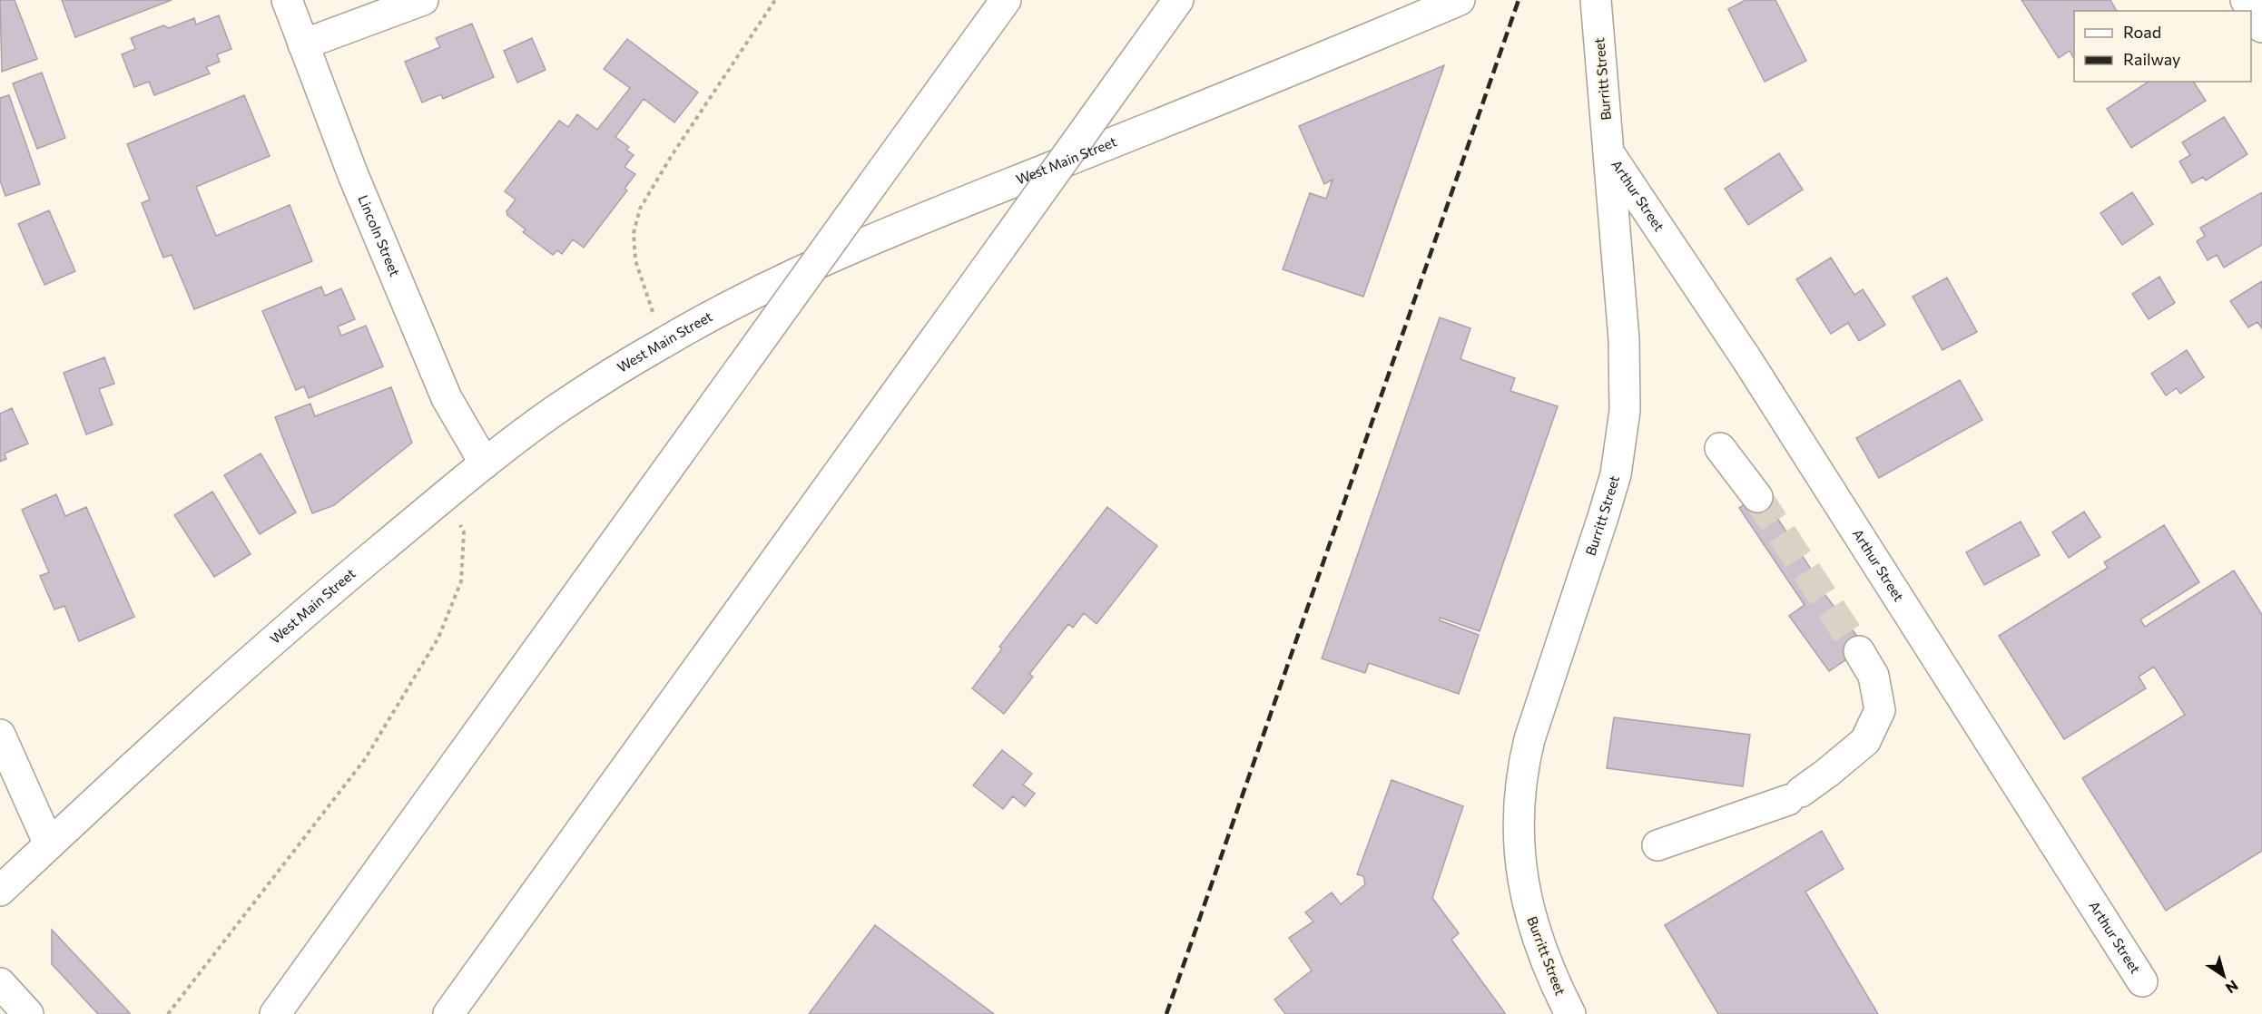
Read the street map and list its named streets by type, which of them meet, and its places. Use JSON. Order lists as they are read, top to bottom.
{
  "streets": {
    "main road": [
      "Burritt Street",
      "West Main Street",
      "Arthur Street",
      "Lincoln Street"
    ]
  },
  "crossings": [
    ["Burritt Street", "Arthur Street"],
    ["West Main Street", "Lincoln Street"]
  ],
  "legend": ["Road", "Railway"],
  "north": "bottom right"
}
